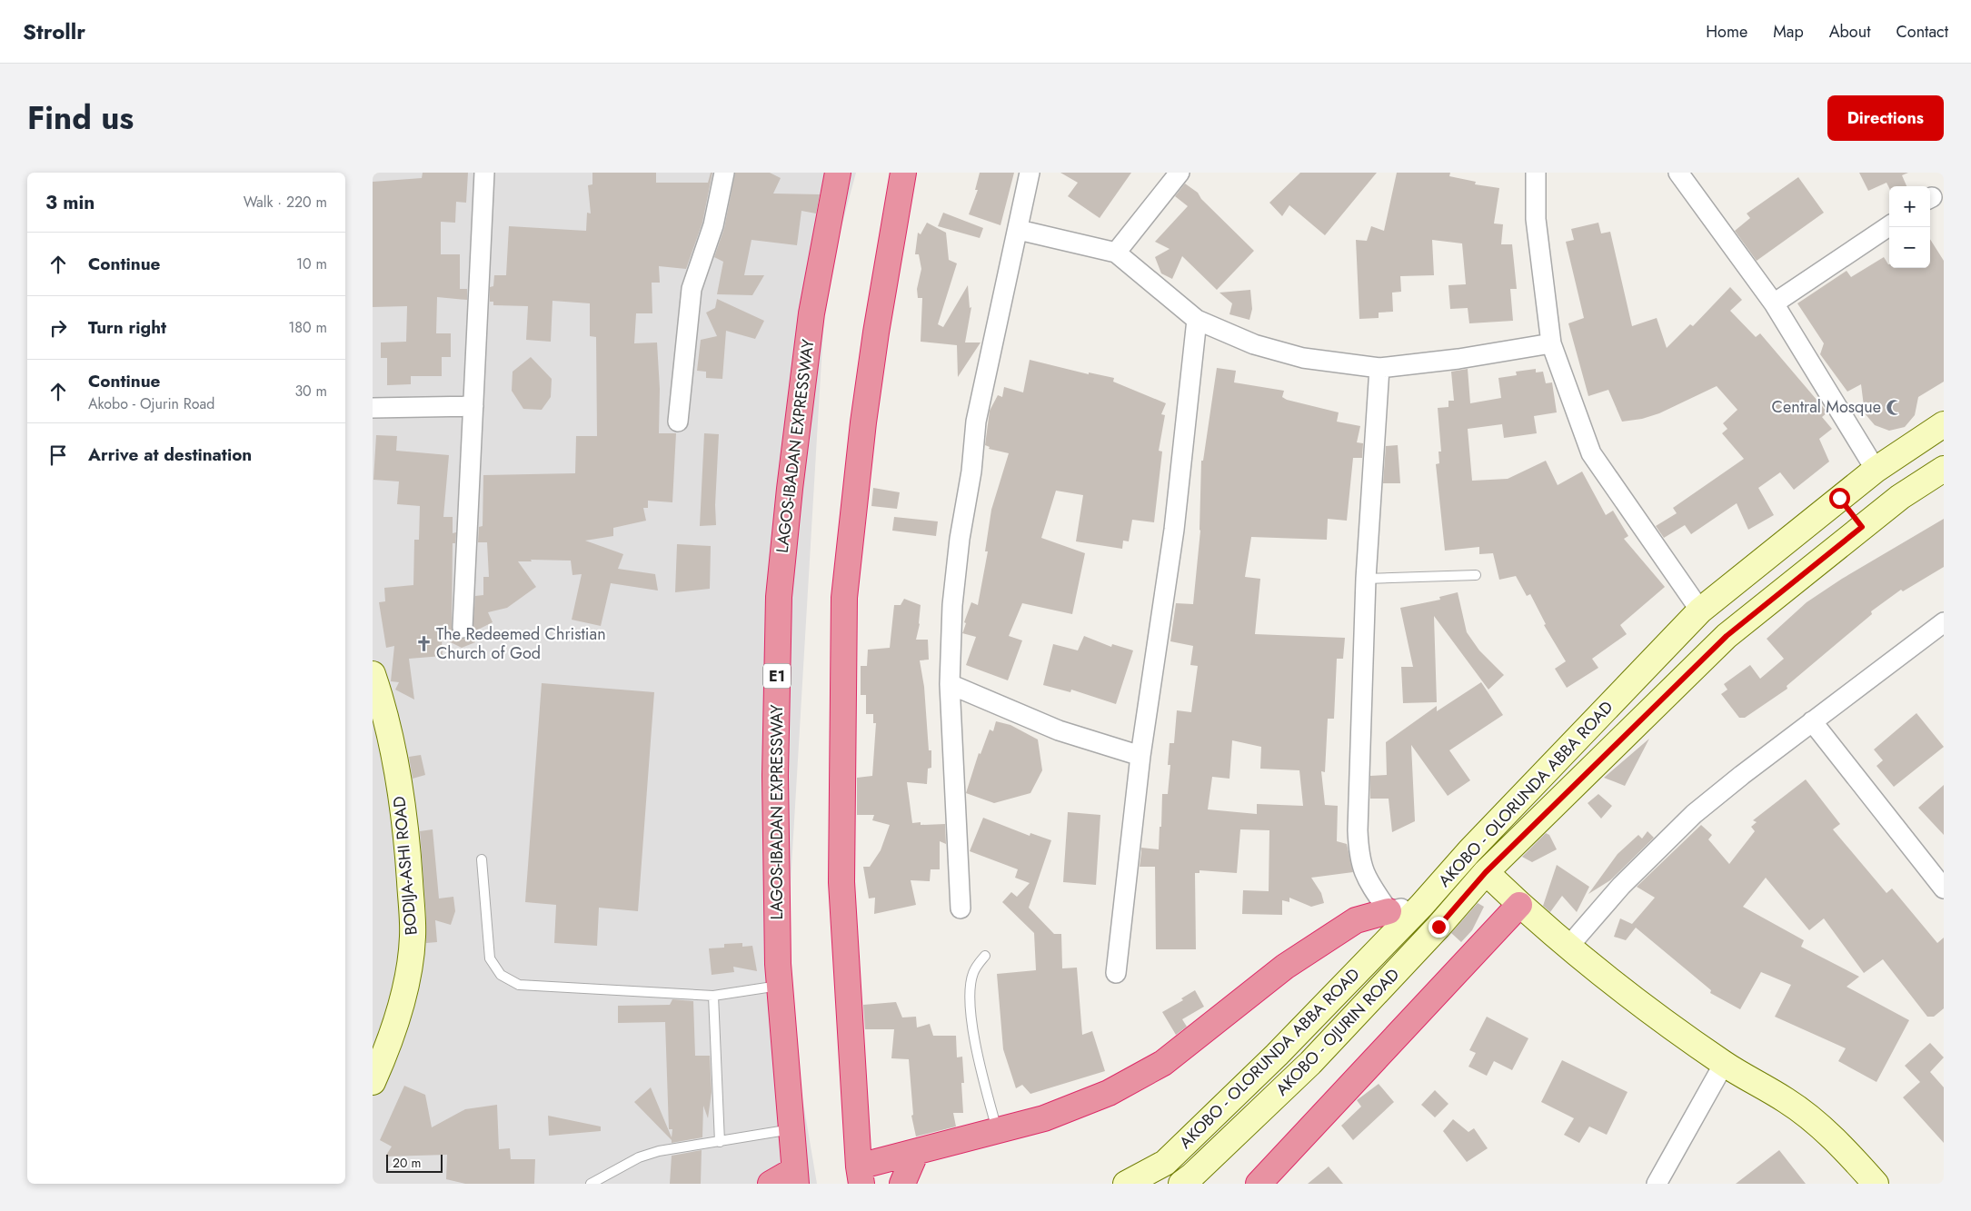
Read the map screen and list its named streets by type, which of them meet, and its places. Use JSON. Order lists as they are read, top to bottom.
{
  "streets": {
    "highway": ["LAGOS-IBADAN EXPRESSWAY", "E1"],
    "main road": ["AKOBO - OLORUNDA ABBA ROAD", "BODIJA-ASHI ROAD", "AKOBO - OJURIN ROAD"]
  },
  "crossings": [
    ["AKOBO - OLORUNDA ABBA ROAD", "AKOBO - OJURIN ROAD"]
  ],
  "places": {
    "mosque": ["Central Mosque"],
    "church": ["The Redeemed Christian Church of God"]
  },
  "scale_bar": "20 m",
  "page": {
    "header": "Strollr",
    "nav": [
      "Home",
      "Map",
      "About",
      "Contact"
    ],
    "title": "Find us",
    "buttons": "Directions",
    "heading": ["3 min", "Walk · 220 m"],
    "map_buttons": ["+", "−"],
    "list": [
      ["Continue", "10 m"],
      ["Turn right", "180 m"],
      ["Continue", "Akobo - Ojurin Road", "30 m"],
      "Arrive at destination"
    ],
    "scale": "20 m"
  }
}
